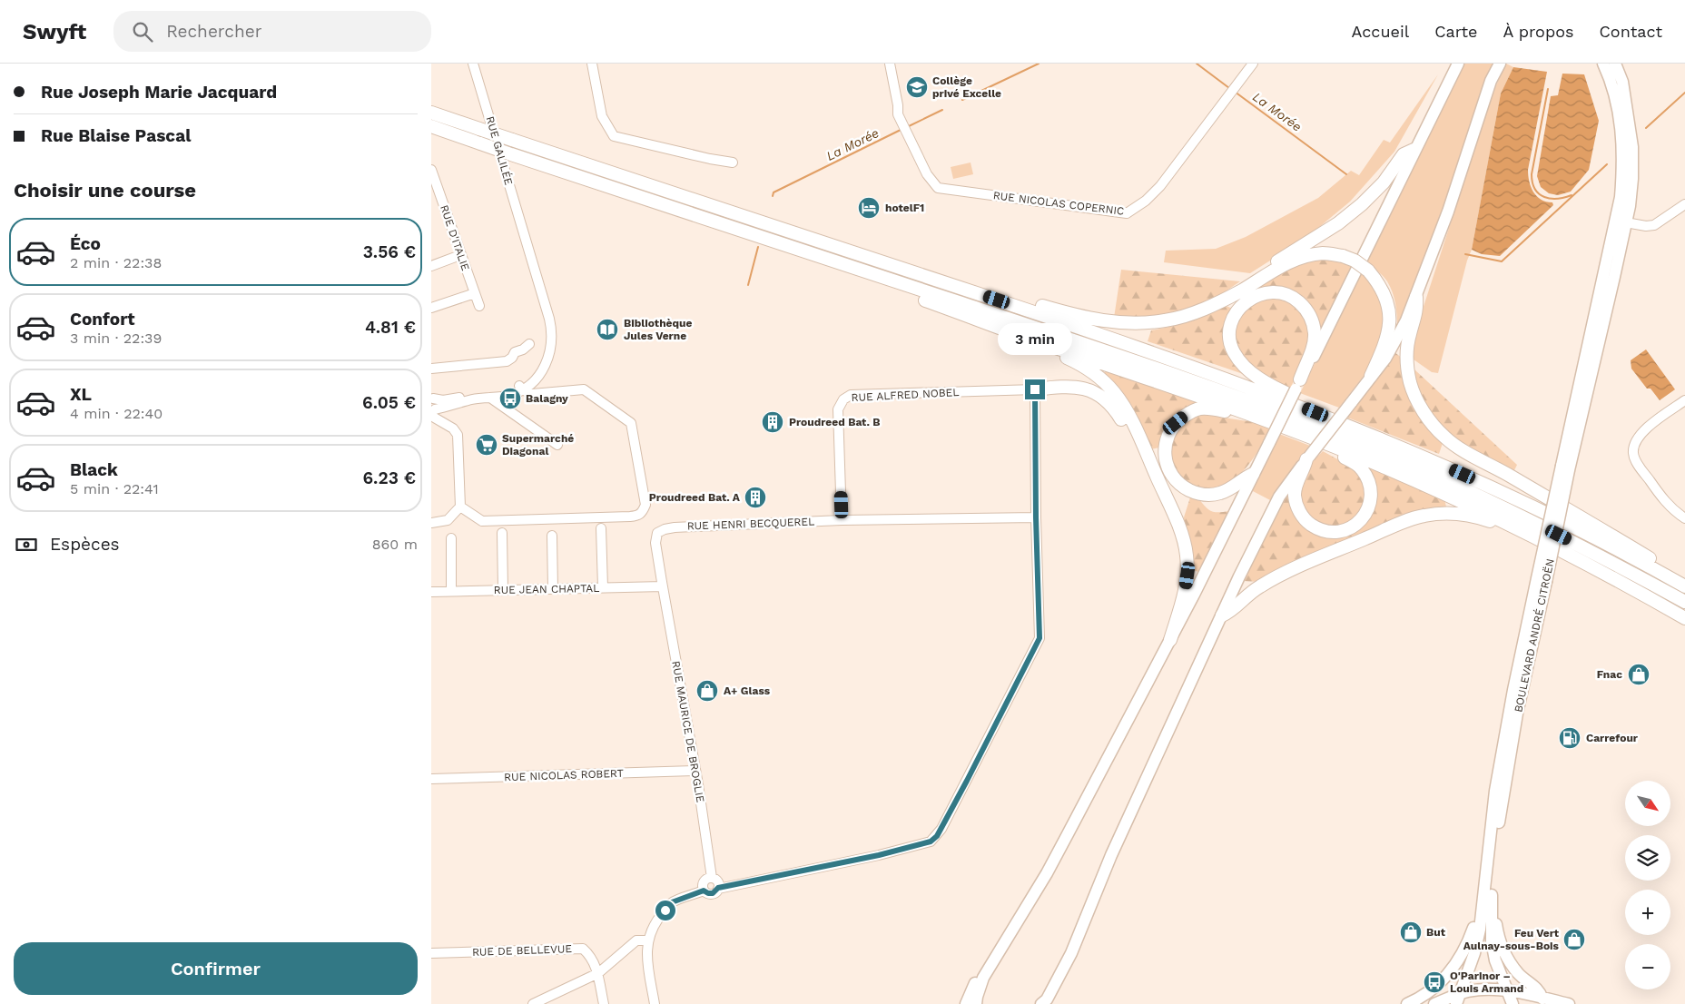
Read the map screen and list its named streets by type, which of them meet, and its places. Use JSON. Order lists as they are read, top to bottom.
{
  "streets": {
    "main road": ["BOULEVARD ANDRÉ CITROËN"],
    "street": [
      "RUE GALILÉE",
      "RUE NICOLAS COPERNIC",
      "RUE D'ITALIE",
      "RUE ALFRED NOBEL",
      "RUE HENRI BECQUEREL",
      "RUE JEAN CHAPTAL",
      "RUE MAURICE DE BROGLIE",
      "RUE NICOLAS ROBERT",
      "RUE DE BELLEVUE"
    ]
  },
  "crossings": [
    ["RUE ALFRED NOBEL", "RUE HENRI BECQUEREL"],
    ["RUE HENRI BECQUEREL", "RUE JEAN CHAPTAL"],
    ["RUE HENRI BECQUEREL", "RUE MAURICE DE BROGLIE"],
    ["RUE JEAN CHAPTAL", "RUE MAURICE DE BROGLIE"],
    ["RUE MAURICE DE BROGLIE", "RUE NICOLAS ROBERT"]
  ],
  "water": ["La Morée"],
  "places": {
    "school or university": ["Collège privé Excelle"],
    "hotel": ["hotelF1"],
    "library": ["Bibliothèque Jules Verne"],
    "bus stop": ["Balagny", "O'Parinor – Louis Armand"],
    "building": ["Proudreed Bat. B", "Proudreed Bat. A"],
    "supermarket": ["Supermarché Diagonal"],
    "shop": [
      "Fnac",
      "A+ Glass",
      "But",
      "Feu Vert Aulnay-sous-Bois"
    ],
    "fuel station": ["Carrefour"]
  },
  "north": "bottom right",
  "page": {
    "header": "Swyft",
    "search": "Rechercher",
    "nav": [
      "Accueil",
      "Carte",
      "À propos",
      "Contact"
    ],
    "banner": ["Rue Joseph Marie Jacquard", "Rue Blaise Pascal"],
    "heading": "Choisir une course",
    "list": [
      {
        "name": "Éco",
        "note": "2 min · 22:38",
        "value": "3.56 €"
      },
      {
        "name": "Confort",
        "note": "3 min · 22:39",
        "value": "4.81 €"
      },
      {
        "name": "XL",
        "note": "4 min · 22:40",
        "value": "6.05 €"
      },
      {
        "name": "Black",
        "note": "5 min · 22:41",
        "value": "6.23 €"
      }
    ],
    "bubble": "3 min",
    "pay": ["Espèces", "860 m"],
    "map_buttons": ["+", "−"],
    "buttons": "Confirmer"
  }
}
